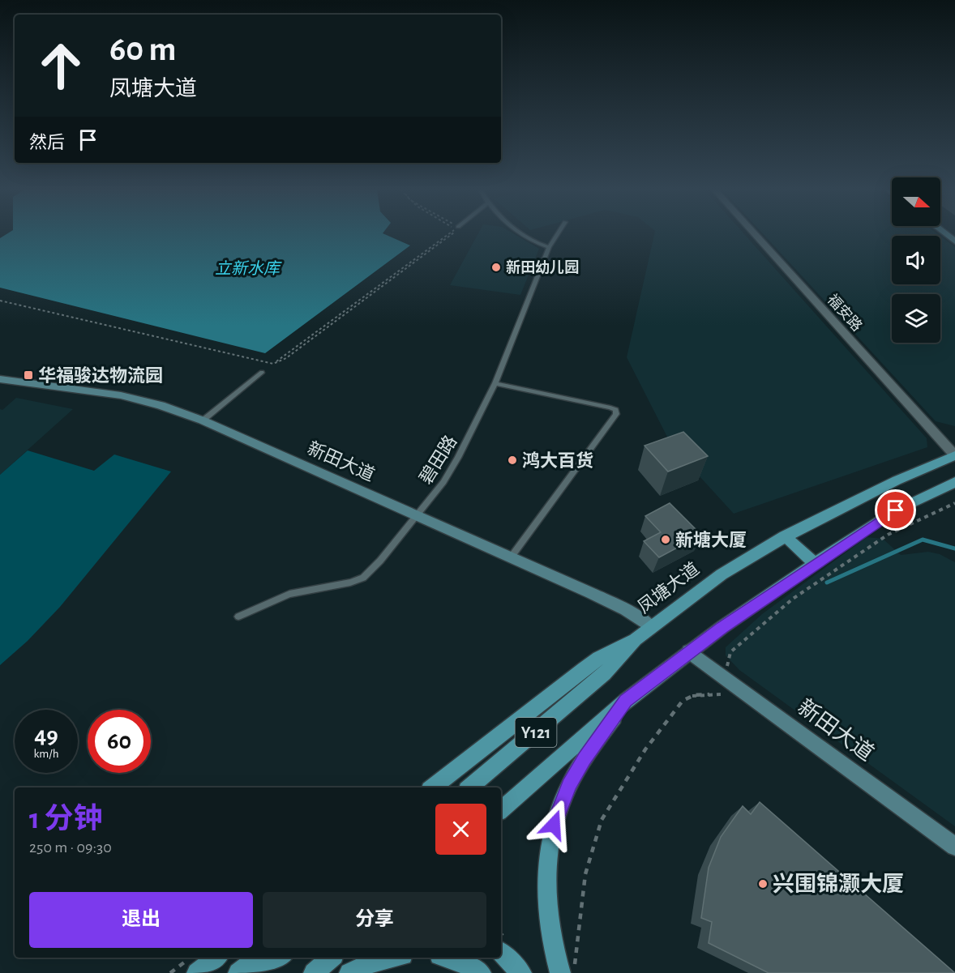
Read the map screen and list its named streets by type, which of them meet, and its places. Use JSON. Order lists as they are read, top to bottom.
{
  "streets": {
    "main road": ["凤塘大道", "Y121"],
    "street": ["福安路", "新田大道"],
    "lane": ["碧田路"]
  },
  "crossings": [
    ["福安路", "凤塘大道"],
    ["碧田路", "新田大道"],
    ["新田大道", "凤塘大道"],
    ["新田大道", "Y121"]
  ],
  "water": ["立新水库"],
  "places": {
    "other": [
      "新田幼儿园",
      "鸿大百货",
      "新塘大厦",
      "兴围锦灏大厦"
    ],
    "transit": ["华福骏达物流园"]
  },
  "north": "right",
  "page": {
    "turn": ["60 m", "凤塘大道"],
    "then": "然后",
    "speed": "49 km/h",
    "limit": "60",
    "heading": ["1 分钟", "250 m · 09:30"],
    "buttons": ["退出", "分享"]
  }
}
